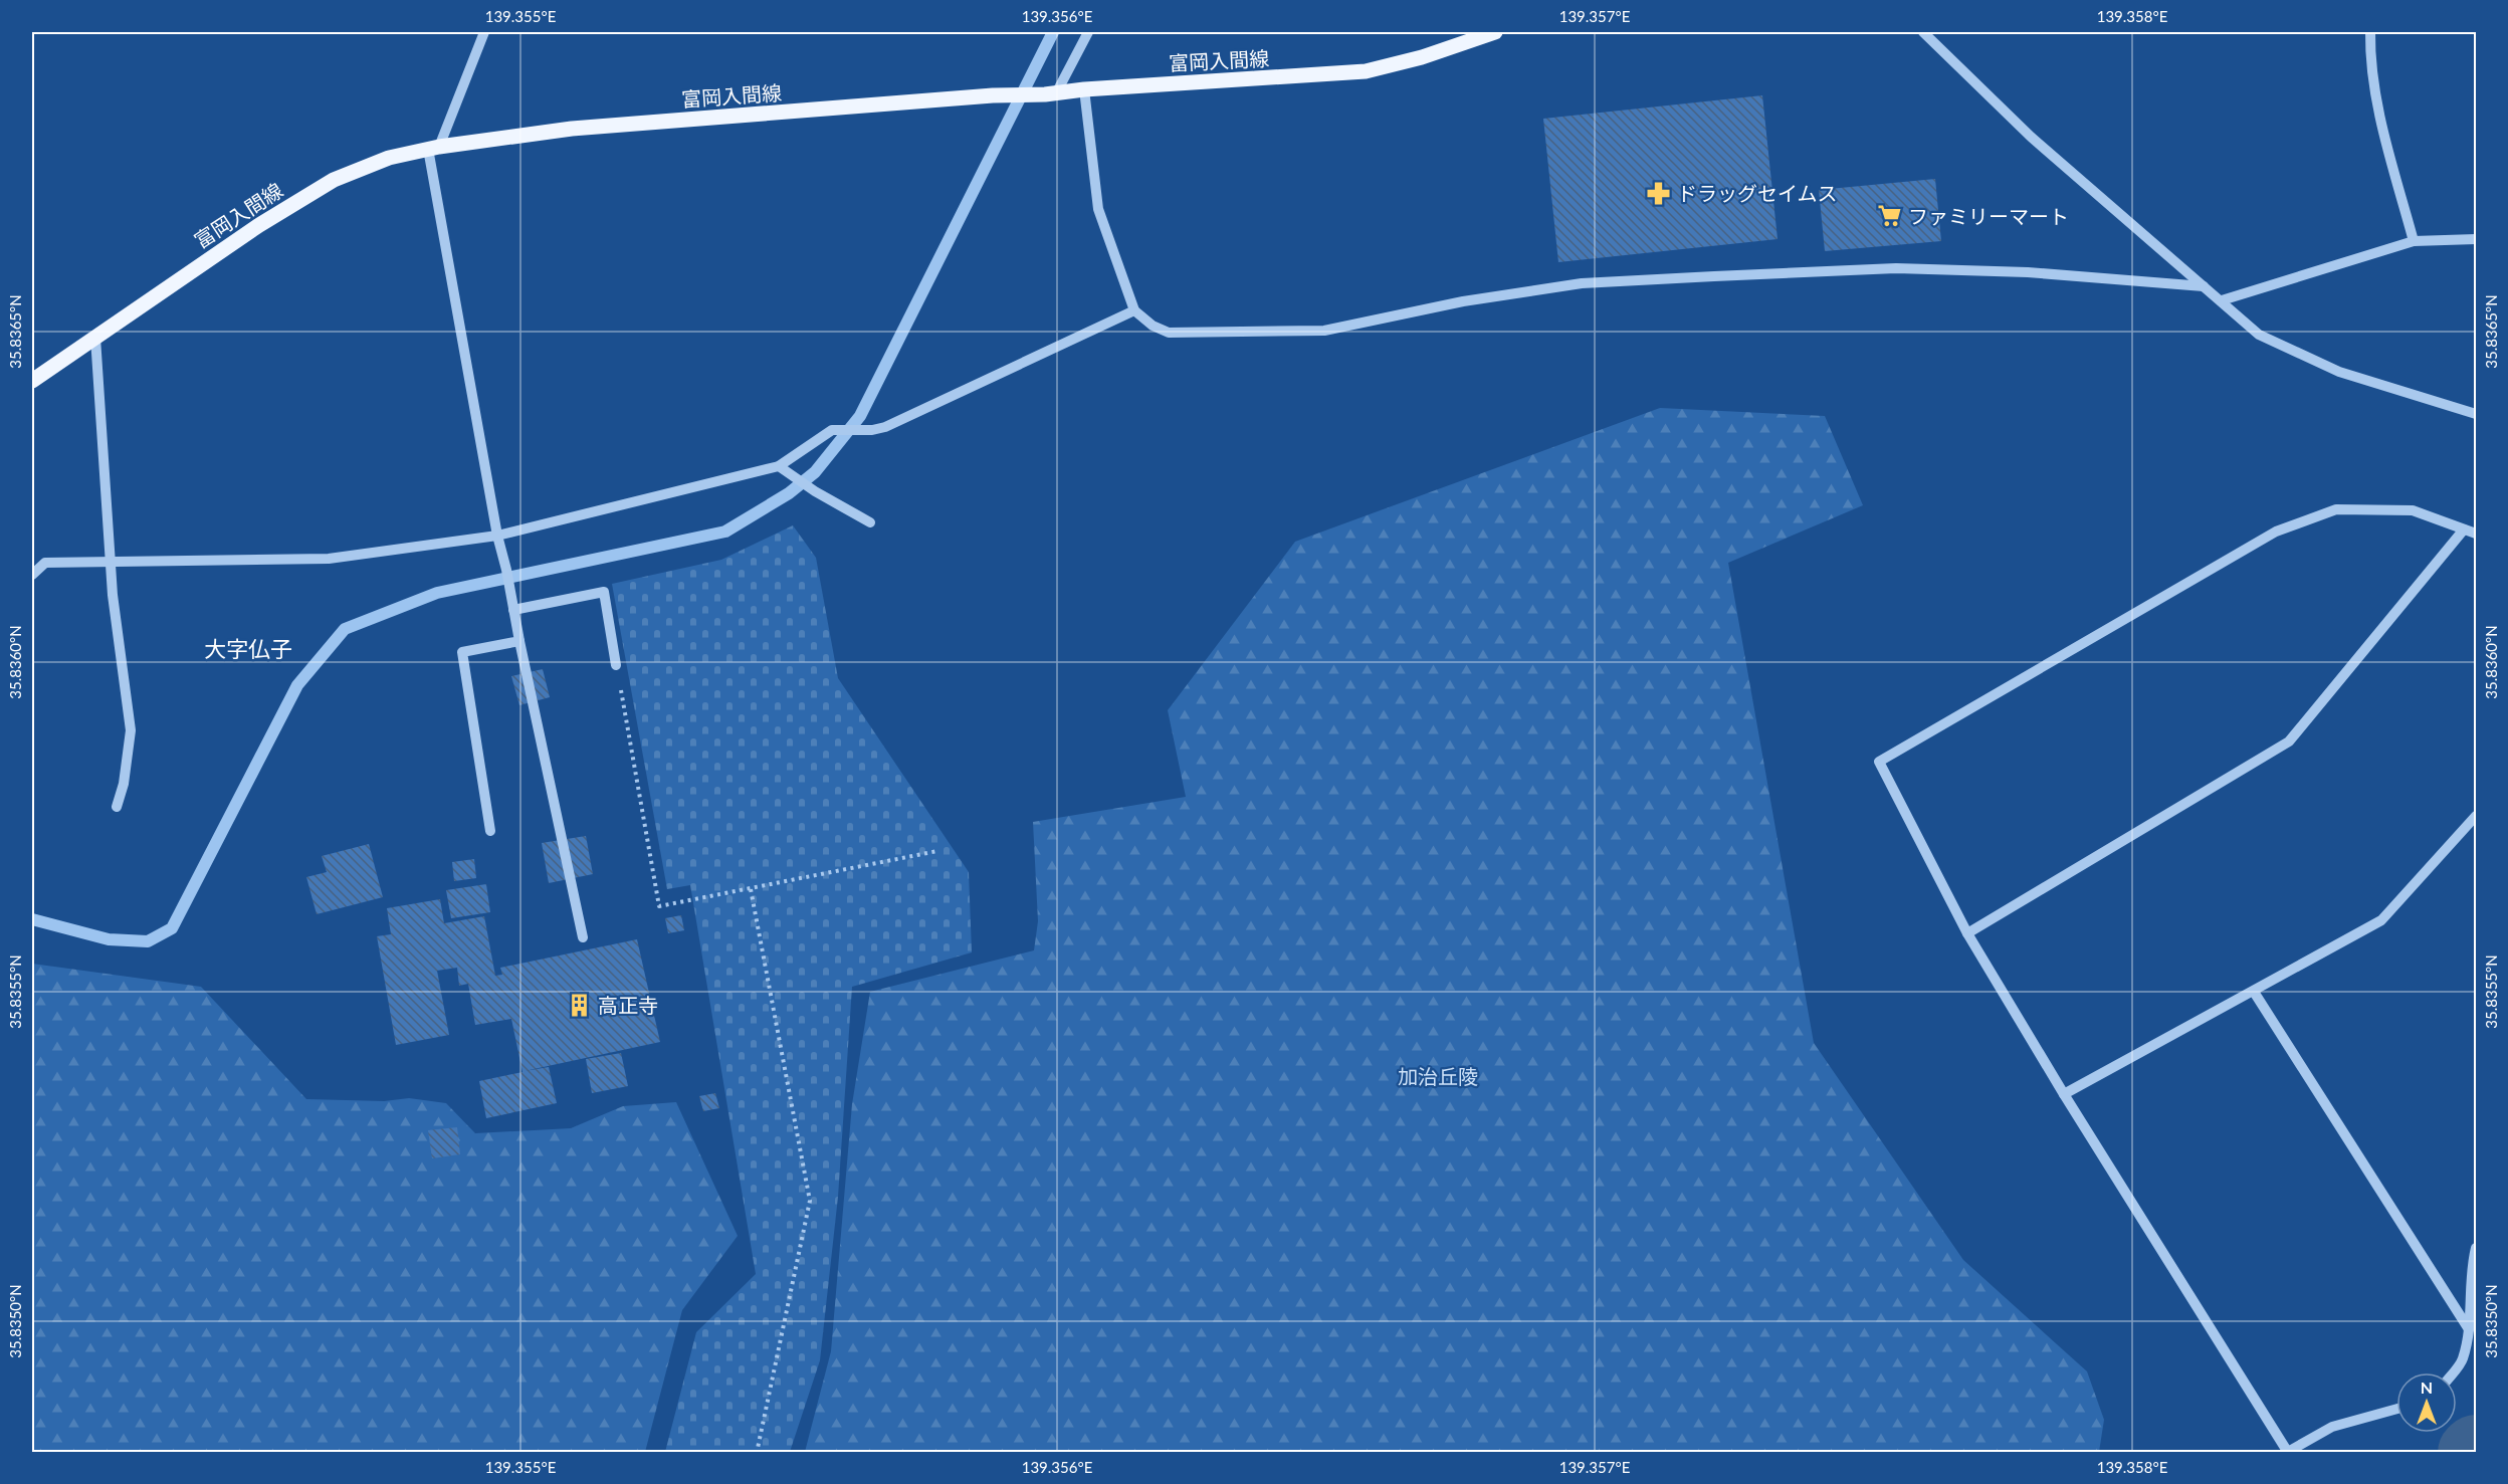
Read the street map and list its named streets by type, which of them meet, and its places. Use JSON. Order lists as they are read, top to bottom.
{
  "streets": {
    "main road": ["富岡入間線"]
  },
  "districts": ["大字仏子"],
  "parks": ["加治丘陵"],
  "places": {
    "pharmacy": ["ドラッグセイムス"],
    "supermarket": ["ファミリーマート"],
    "building": ["高正寺"]
  },
  "north": "top",
  "coordinates": [
    "139.355°E",
    "139.356°E",
    "139.357°E",
    "139.358°E",
    "35.8365°N",
    "35.8360°N",
    "35.8355°N",
    "35.8350°N"
  ]
}
